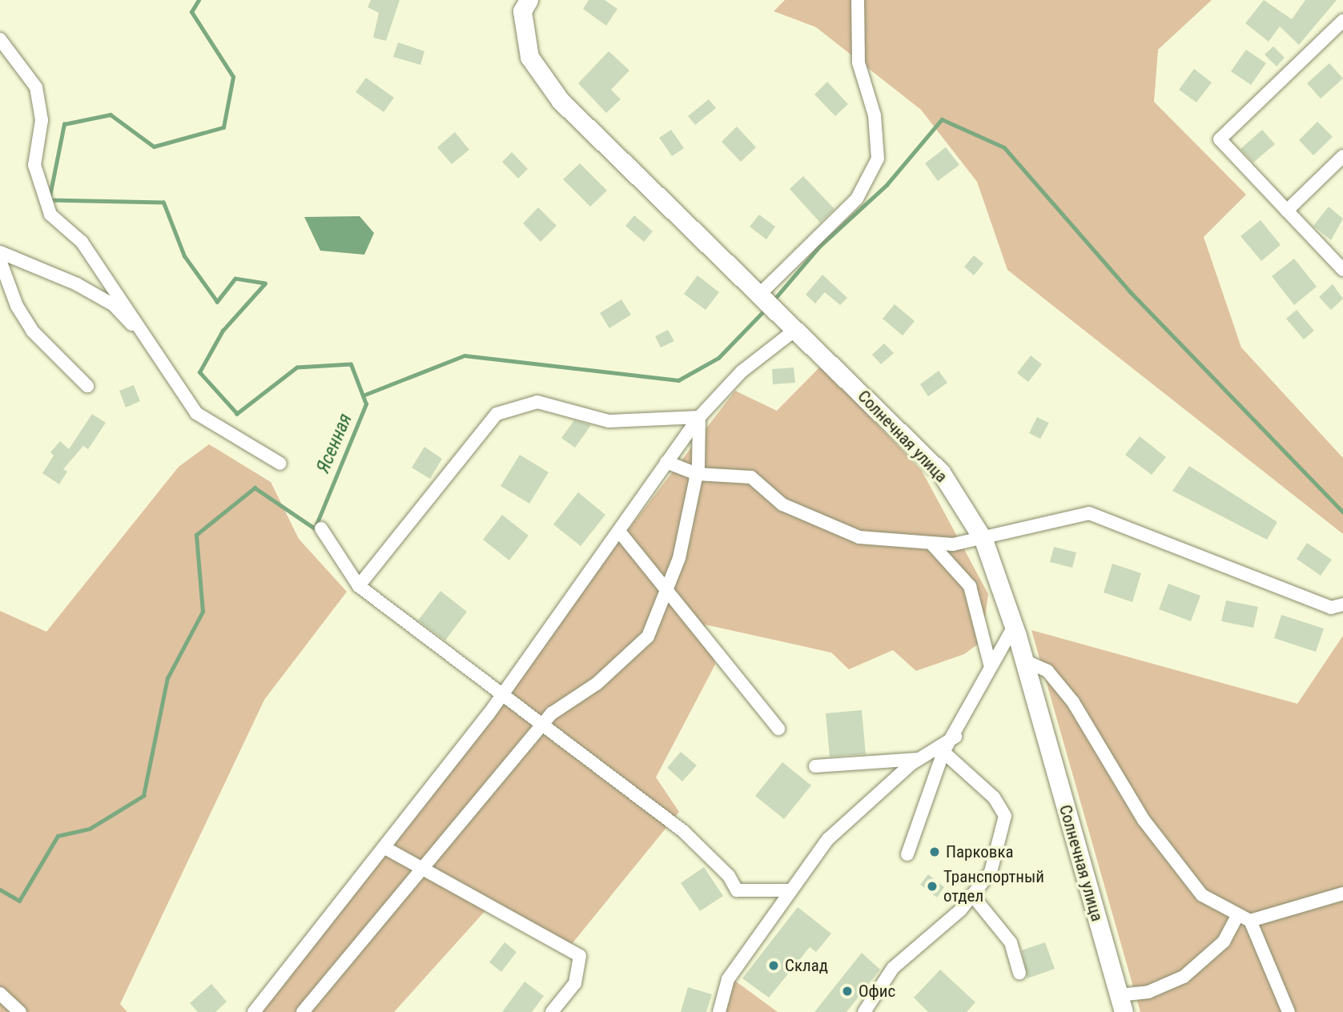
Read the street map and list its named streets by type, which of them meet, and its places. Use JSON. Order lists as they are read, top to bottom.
{
  "streets": {
    "street": ["Солнечная улица"]
  },
  "water": ["Ясенная"],
  "places": [
    "Парковка",
    "Транспортный отдел",
    "Склад",
    "Офис"
  ]
}
